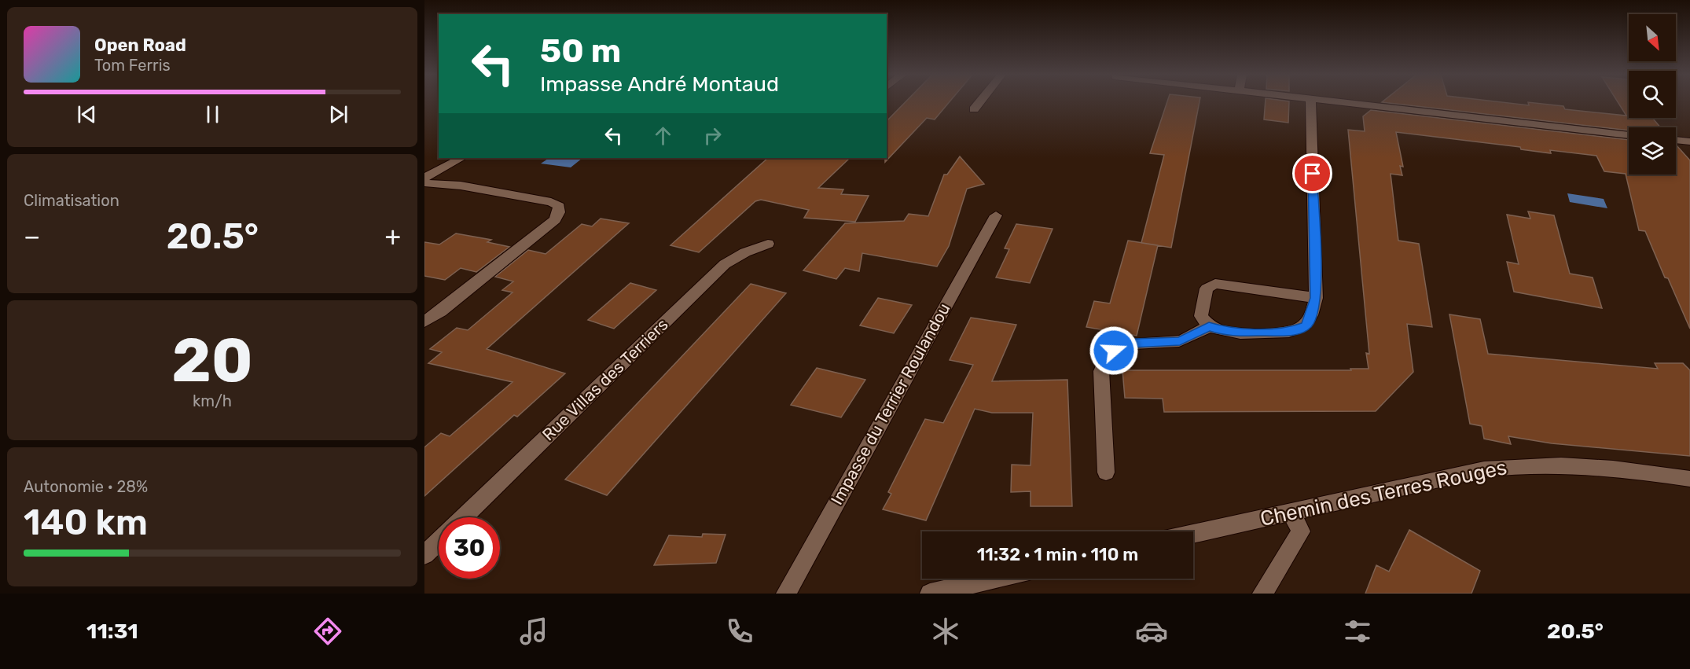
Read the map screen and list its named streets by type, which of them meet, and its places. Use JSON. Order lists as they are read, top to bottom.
{
  "streets": {
    "street": ["Rue Villas des Terriers", "Impasse du Terrier Roulandou", "Chemin des Terres Rouges"]
  },
  "north": "bottom right",
  "page": {
    "turn": ["50 m", "Impasse André Montaud"],
    "song": ["Open Road", "Tom Ferris"],
    "tile": [
      "Climatisation",
      ["20", "km/h"],
      ["Autonomie · 28%", "140 km"]
    ],
    "heat": ["−", "20.5°", "+"],
    "limit": "30",
    "trip": "11:32 · 1 min · 110 m",
    "tabs": ["11:31", "20.5°"]
  }
}
